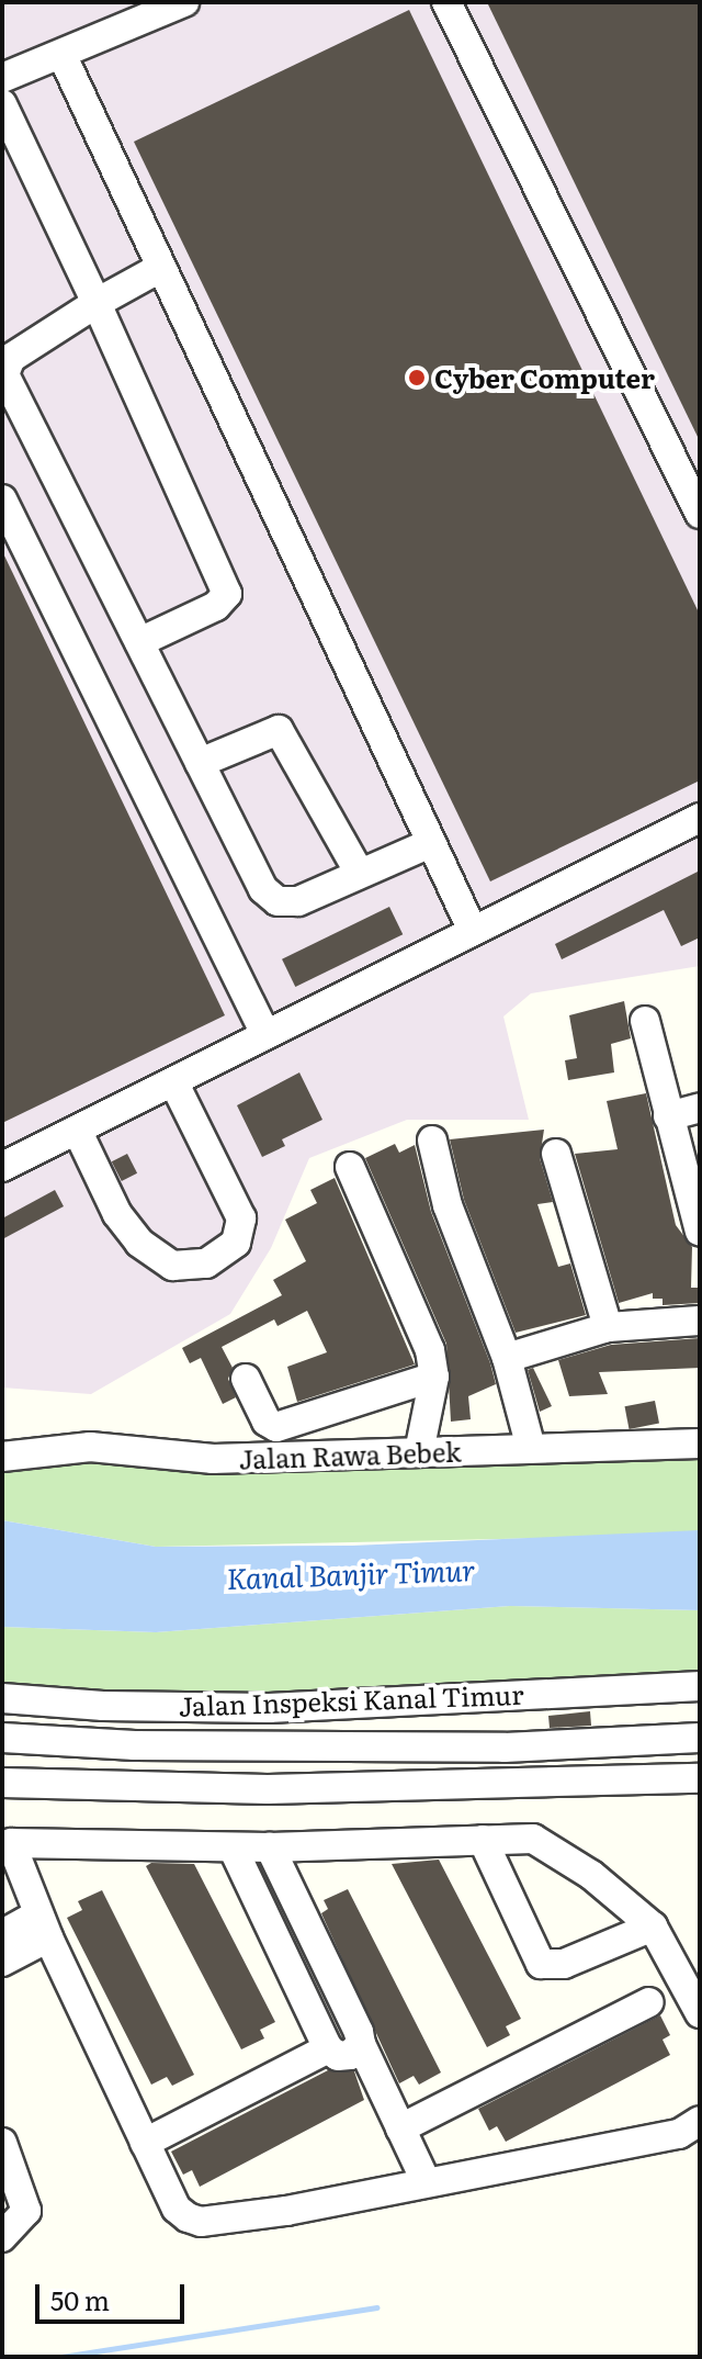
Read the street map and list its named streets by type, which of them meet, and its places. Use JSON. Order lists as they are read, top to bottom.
{
  "streets": {
    "street": ["Jalan Rawa Bebek", "Jalan Inspeksi Kanal Timur"]
  },
  "water": ["Kanal Banjir Timur"],
  "places": ["Cyber Computer"],
  "scale_bar": "50 m"
}
